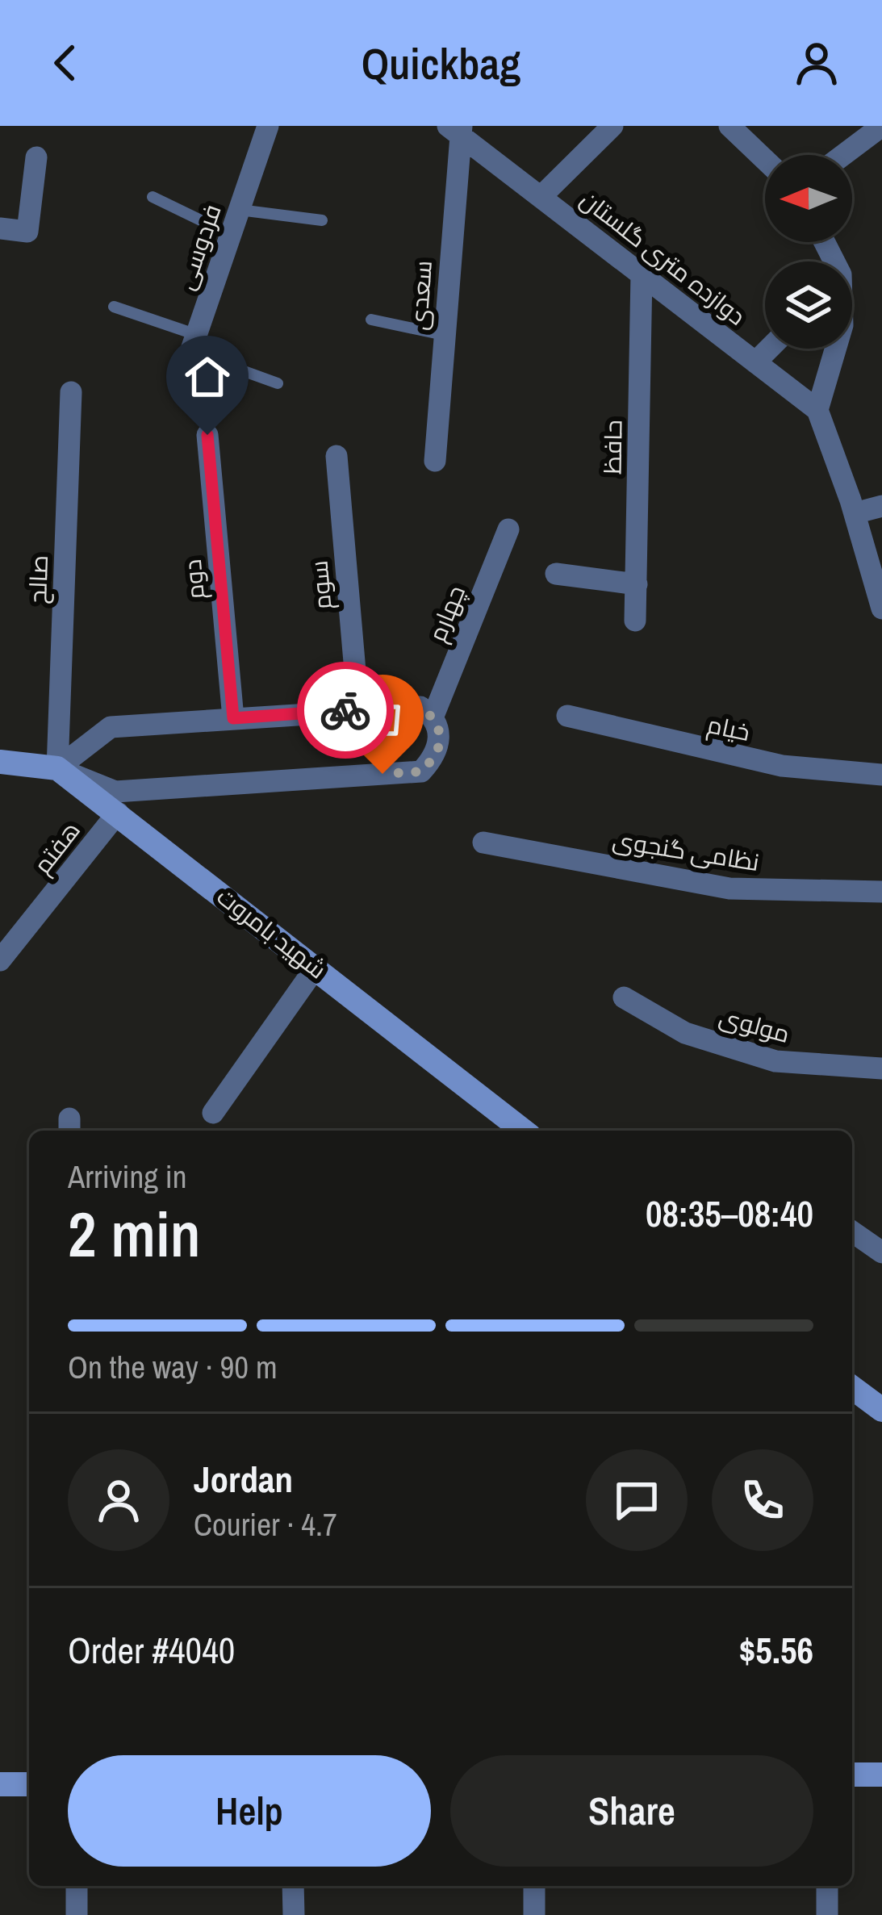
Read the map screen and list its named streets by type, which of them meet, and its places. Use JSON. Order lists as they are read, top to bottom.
{
  "streets": {
    "main road": ["شهید بامروت"],
    "street": [
      "فردوسی",
      "دوازده متری گلستان",
      "سعدی",
      "حافظ",
      "صالح",
      "دوم",
      "سوم",
      "چهارم",
      "خیام",
      "هفتم",
      "نظامی گنجوی",
      "مولوی"
    ]
  },
  "crossings": [
    ["دوازده متری گلستان", "سعدی"],
    ["دوازده متری گلستان", "حافظ"],
    ["صالح", "چهارم"],
    ["صالح", "شهید بامروت"],
    ["چهارم", "شهید بامروت"],
    ["هفتم", "شهید بامروت"]
  ],
  "north": "left",
  "page": {
    "header": "Quickbag",
    "heading": ["2 min", "Arriving in", "08:35–08:40"],
    "panel": [
      "Jordan",
      "Courier · 4.7",
      "Order #4040",
      "$5.56"
    ],
    "bar": "On the way · 90 m",
    "buttons": ["Help", "Share"]
  }
}
